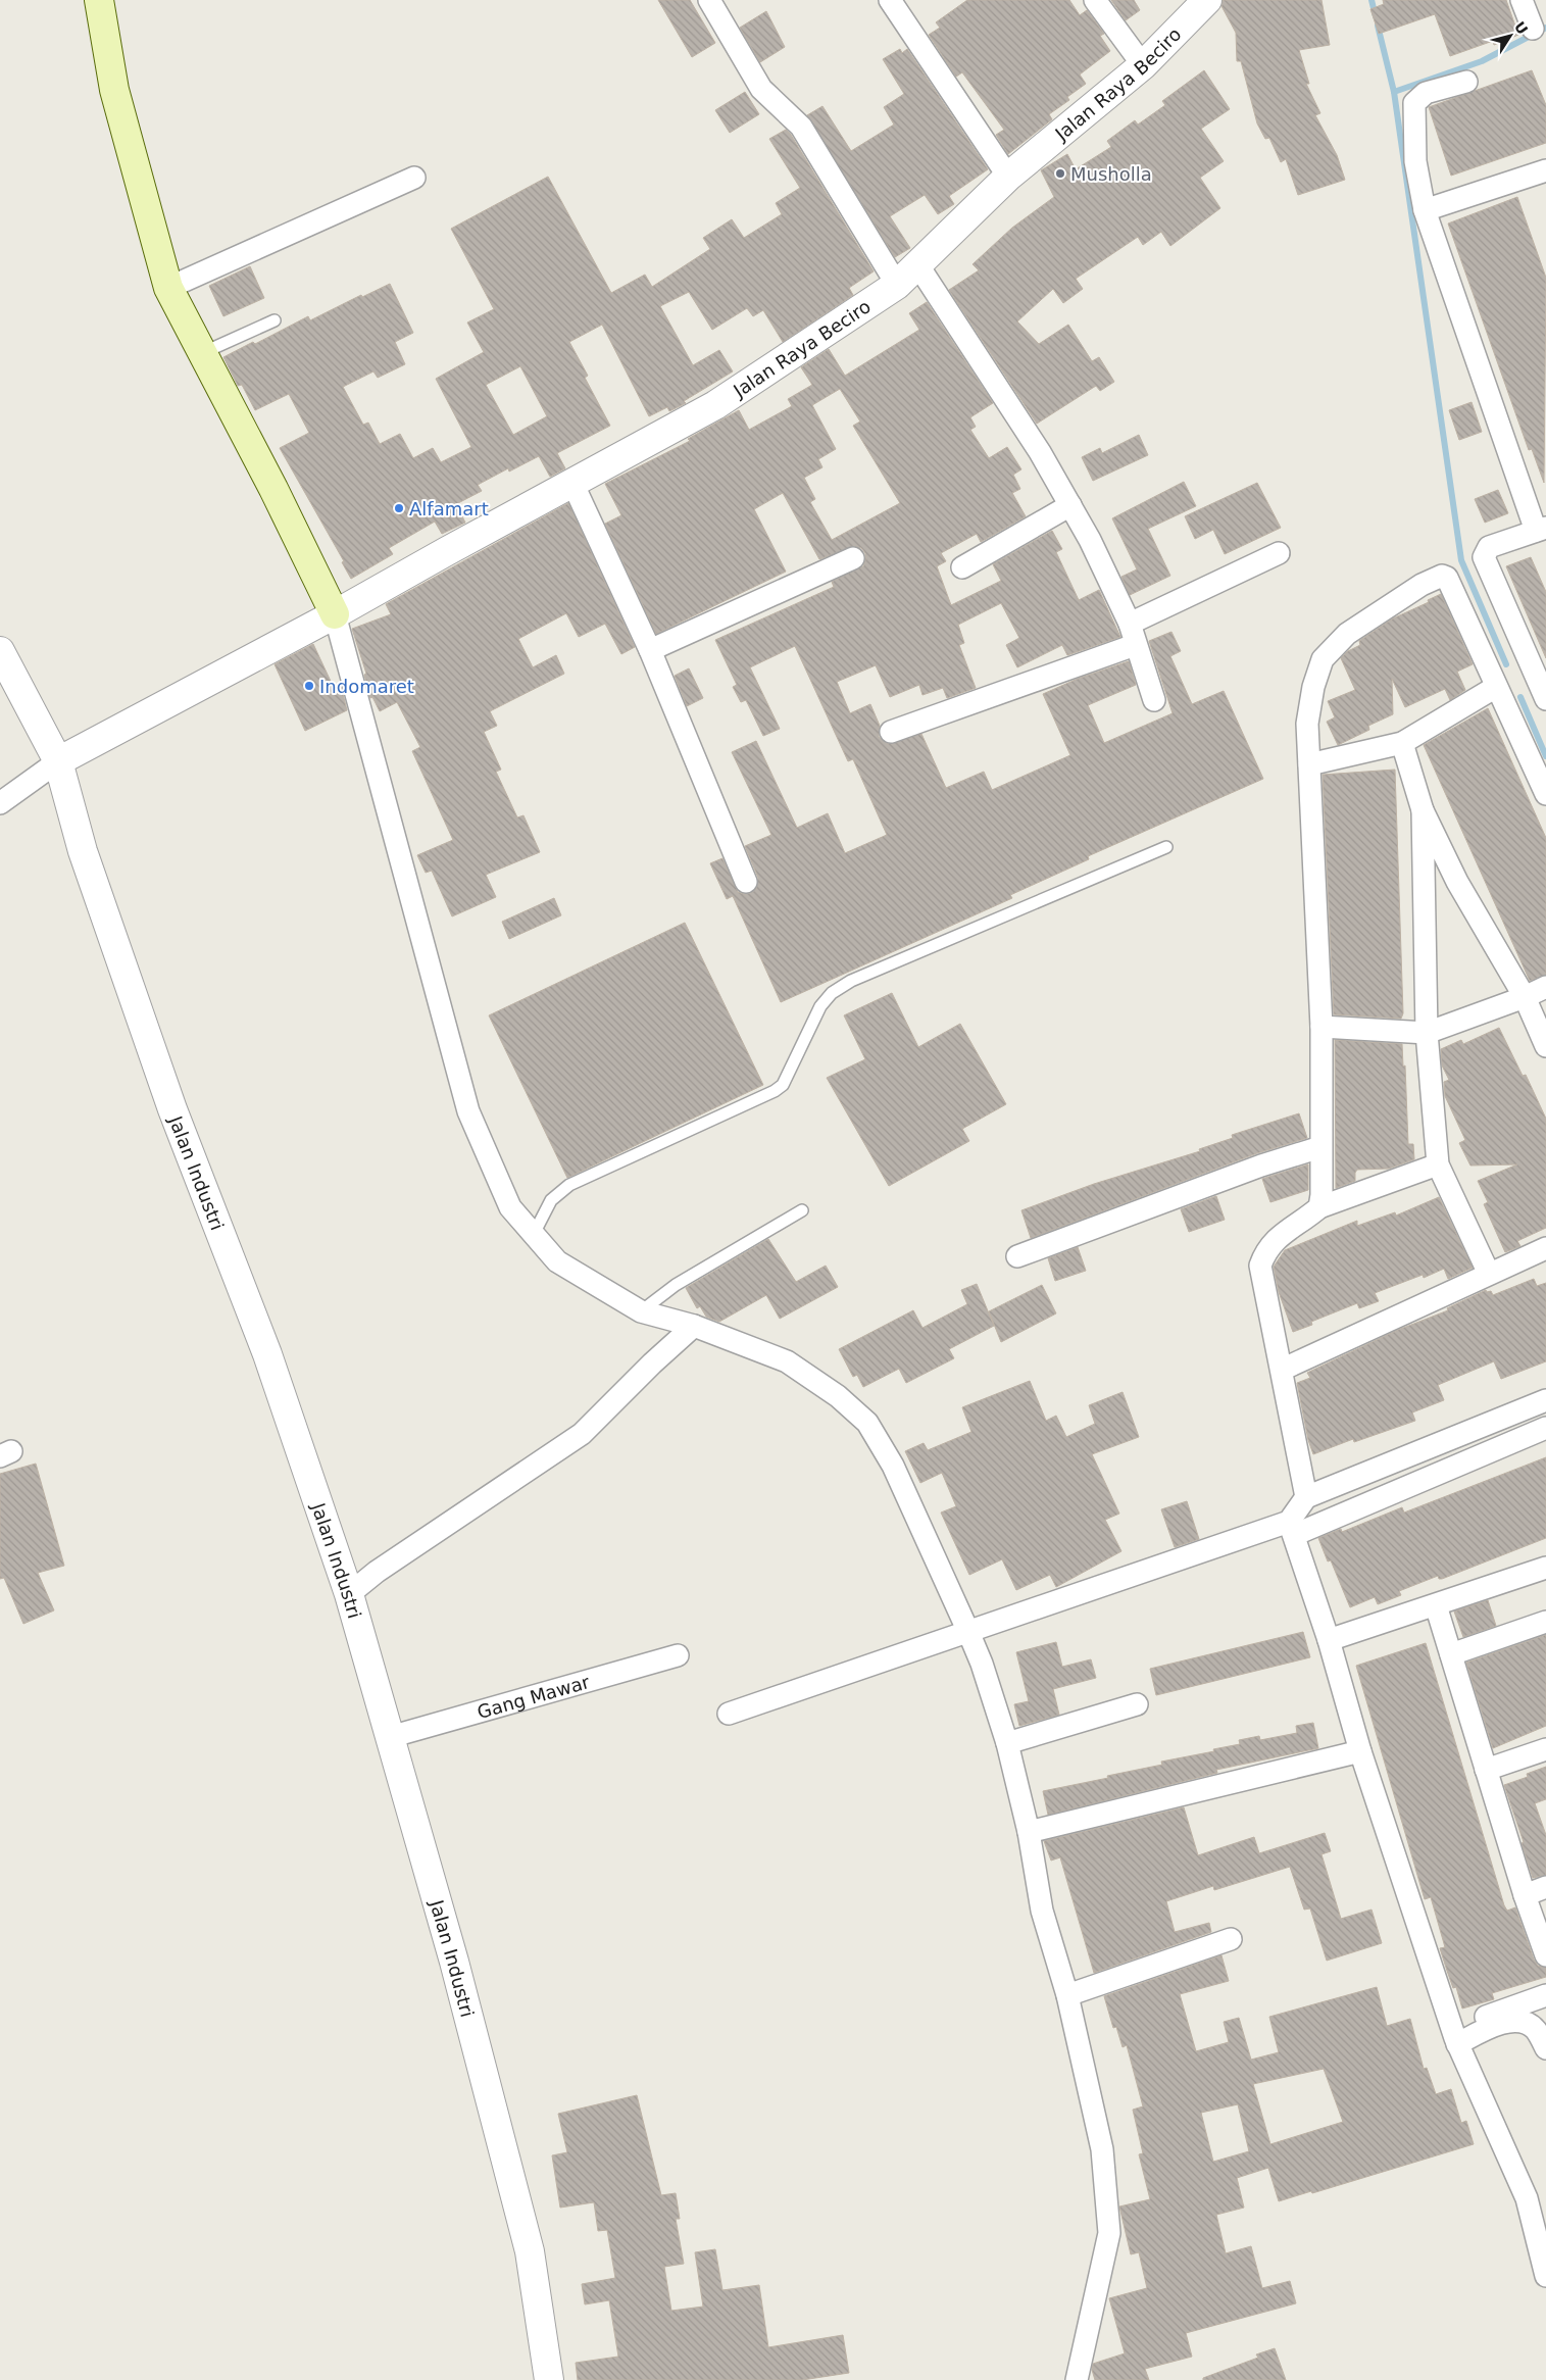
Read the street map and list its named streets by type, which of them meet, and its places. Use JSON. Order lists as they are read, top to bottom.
{
  "streets": {
    "street": ["Jalan Raya Beciro", "Jalan Industri", "Gang Mawar"]
  },
  "crossings": [
    ["Jalan Raya Beciro", "Jalan Industri"],
    ["Jalan Industri", "Gang Mawar"]
  ],
  "places": ["Musholla", "Alfamart", "Indomaret"],
  "north": "top right"
}
